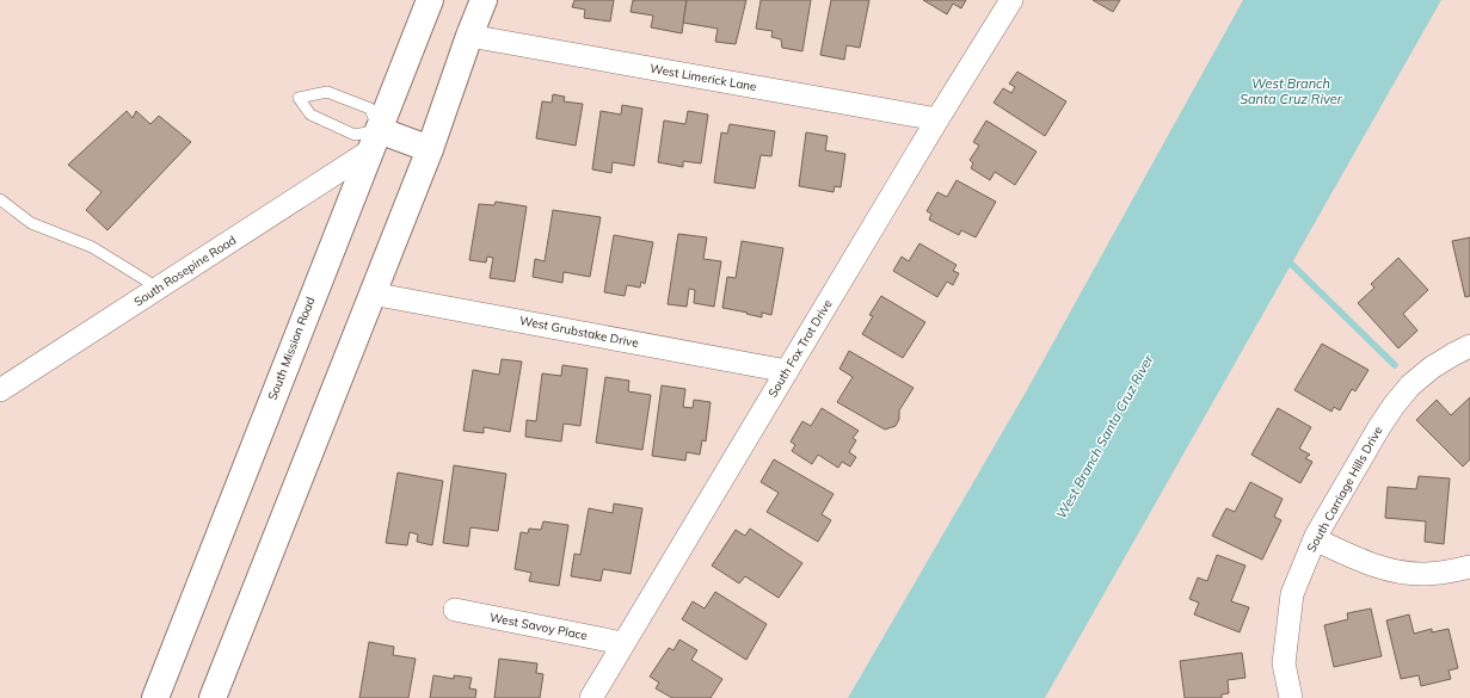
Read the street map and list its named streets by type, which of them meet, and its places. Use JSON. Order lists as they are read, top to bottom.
{
  "streets": {
    "main road": ["South Mission Road"],
    "street": [
      "West Limerick Lane",
      "South Rosepine Road",
      "West Grubstake Drive",
      "South Fox Trot Drive",
      "South Carriage Hills Drive",
      "West Savoy Place"
    ]
  },
  "crossings": [
    ["West Limerick Lane", "South Fox Trot Drive"],
    ["South Rosepine Road", "South Mission Road"],
    ["West Grubstake Drive", "South Fox Trot Drive"],
    ["South Fox Trot Drive", "West Savoy Place"]
  ],
  "water": ["West Branch Santa Cruz River"]
}
